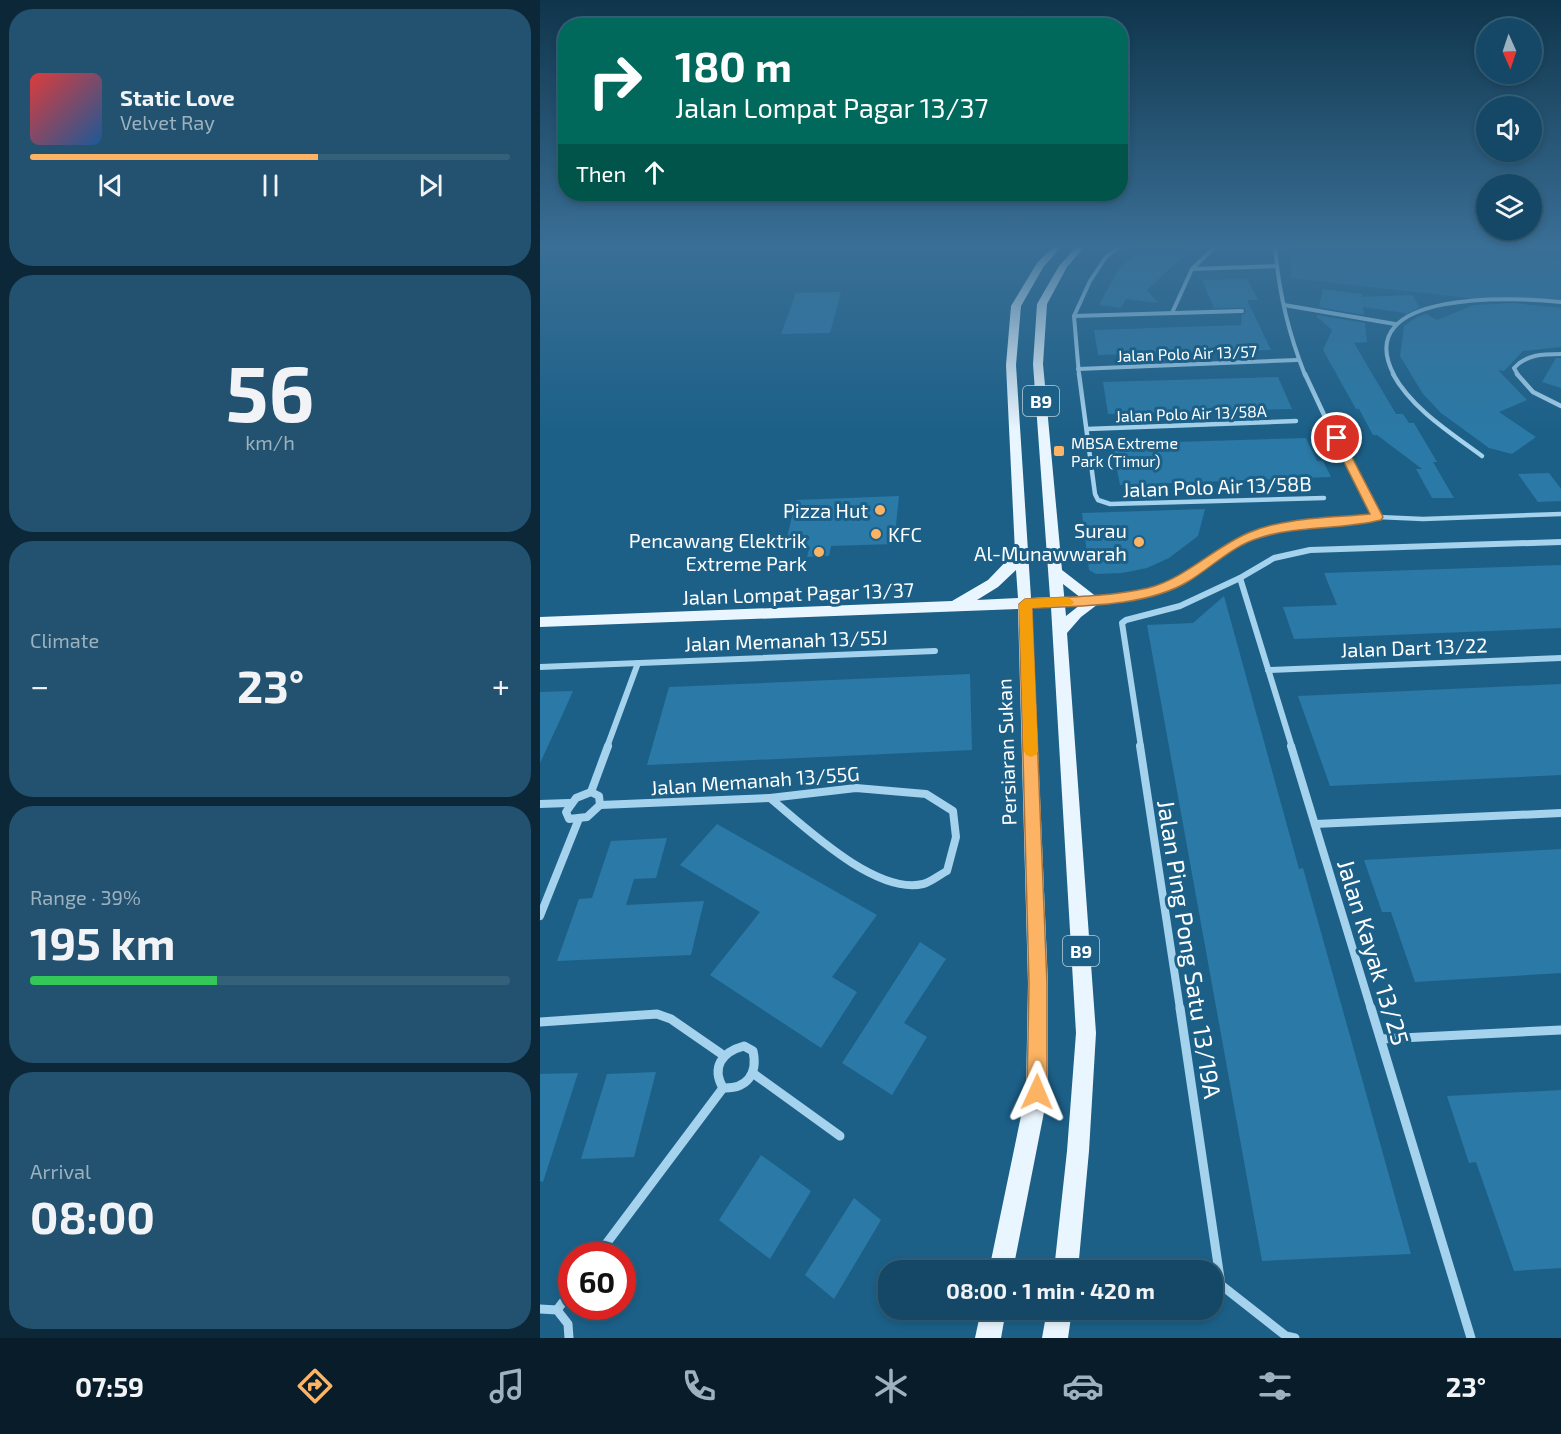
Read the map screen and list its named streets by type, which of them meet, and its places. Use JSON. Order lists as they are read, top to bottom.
{
  "streets": {
    "main road": ["B9", "Jalan Lompat Pagar 13/37", "Persiaran Sukan"],
    "street": [
      "Jalan Polo Air 13/57",
      "Jalan Polo Air 13/58A",
      "Jalan Polo Air 13/58B",
      "Jalan Memanah 13/55J",
      "Jalan Dart 13/22",
      "Jalan Memanah 13/55G",
      "Jalan Ping Pong Satu 13/19A",
      "Jalan Kayak 13/25"
    ]
  },
  "crossings": [
    ["B9", "Jalan Lompat Pagar 13/37"],
    ["Jalan Polo Air 13/58A", "Jalan Polo Air 13/58B"],
    ["Jalan Lompat Pagar 13/37", "Persiaran Sukan"],
    ["Jalan Dart 13/22", "Jalan Kayak 13/25"],
    ["Jalan Ping Pong Satu 13/19A", "Jalan Kayak 13/25"]
  ],
  "places": {
    "transit": ["MBSA Extreme Park (Timur)"],
    "other": [
      "Pizza Hut",
      "KFC",
      "Surau Al-Munawwarah",
      "Pencawang Elektrik Extreme Park"
    ]
  },
  "north": "bottom",
  "page": {
    "turn": ["180 m", "Jalan Lompat Pagar 13/37"],
    "song": ["Static Love", "Velvet Ray"],
    "then": "Then",
    "tile": [
      ["56", "km/h"],
      "Climate",
      ["Range · 39%", "195 km"],
      ["Arrival", "08:00"]
    ],
    "heat": ["−", "23°", "+"],
    "limit": "60",
    "trip": "08:00 · 1 min · 420 m",
    "tabs": ["07:59", "23°"]
  }
}
